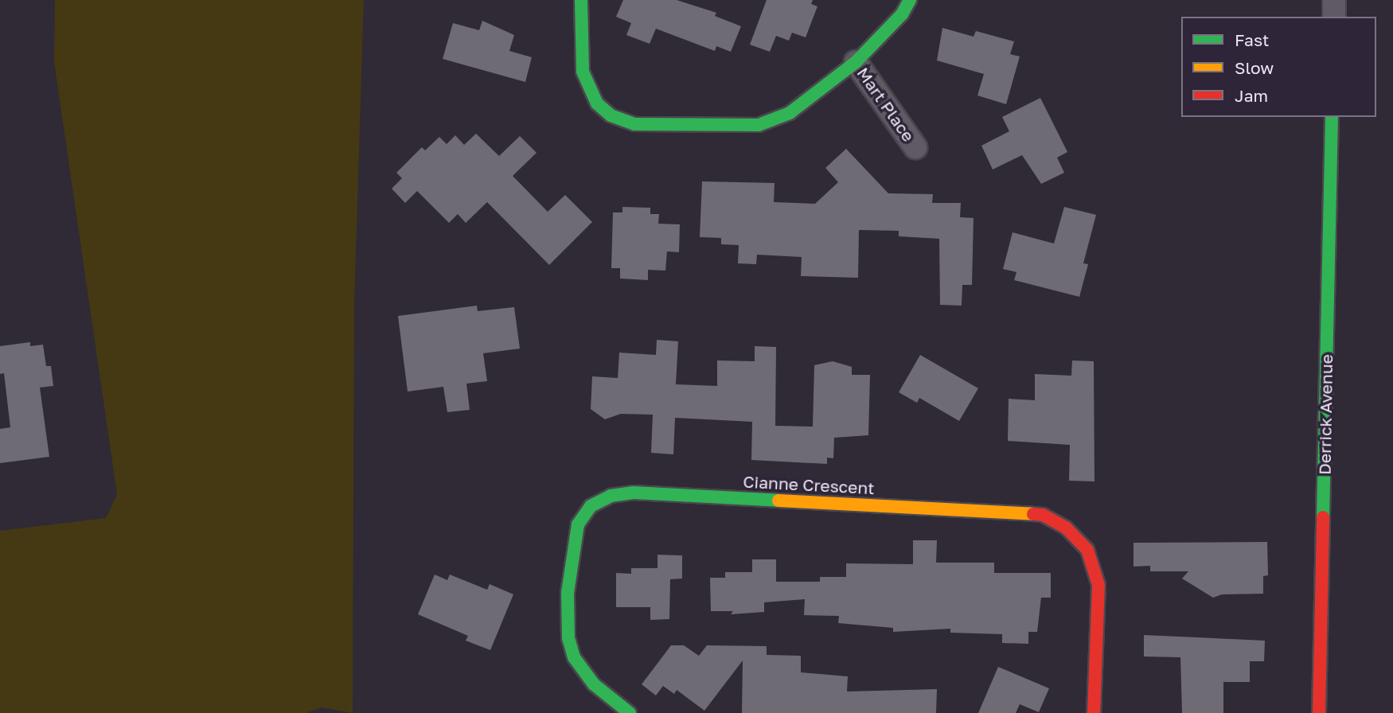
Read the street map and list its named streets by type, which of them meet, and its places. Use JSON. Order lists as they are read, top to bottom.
{
  "streets": {
    "street": ["Mart Place", "Derrick Avenue", "Cianne Crescent"]
  },
  "legend": ["Fast", "Slow", "Jam"]
}
